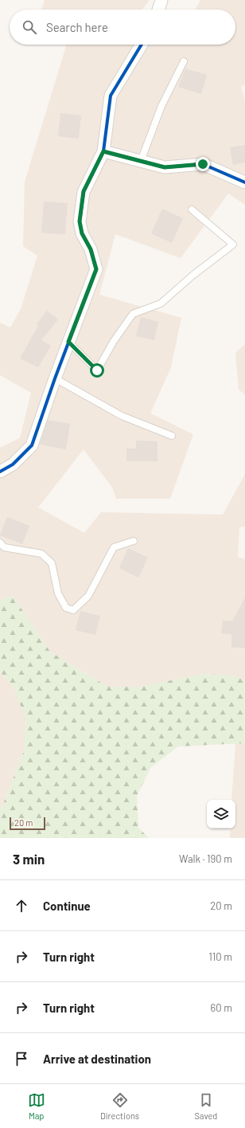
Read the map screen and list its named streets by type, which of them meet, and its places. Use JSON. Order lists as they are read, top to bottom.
{
  "scale_bar": "20 m",
  "page": {
    "search": "Search here",
    "scale": "20 m",
    "heading": ["3 min", "Walk · 190 m"],
    "list": [
      ["Continue", "20 m"],
      ["Turn right", "110 m"],
      ["Turn right", "60 m"],
      "Arrive at destination"
    ],
    "nav": ["Map", "Directions", "Saved"]
  }
}
